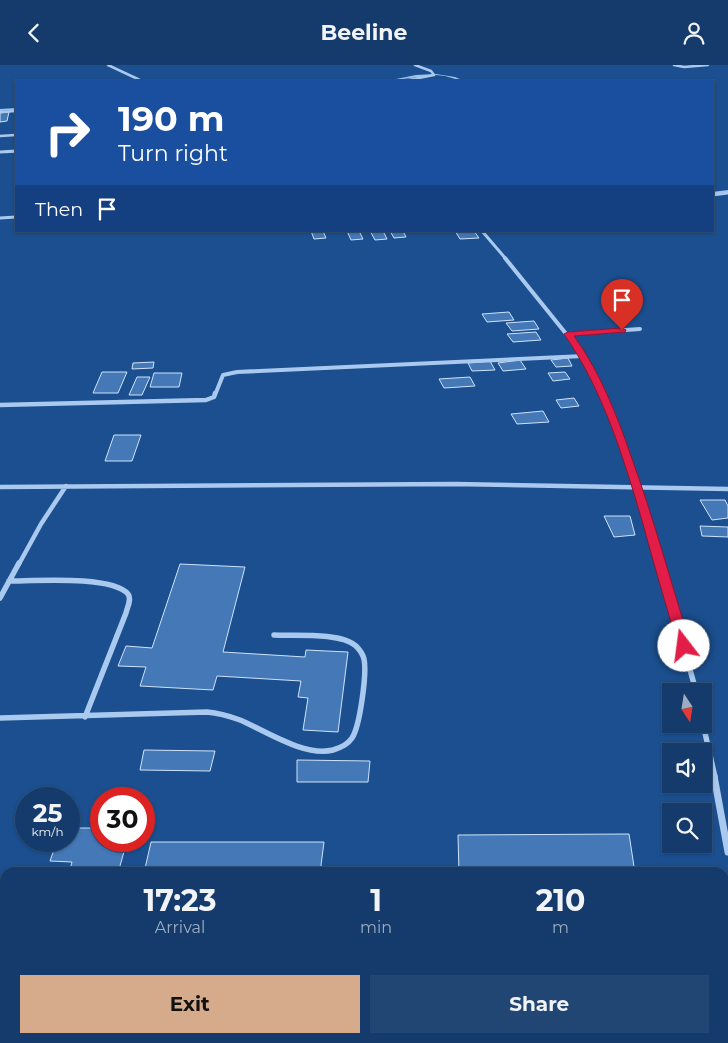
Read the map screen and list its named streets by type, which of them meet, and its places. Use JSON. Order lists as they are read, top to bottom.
{
  "north": "bottom",
  "page": {
    "header": "Beeline",
    "turn": ["190 m", "Turn right"],
    "then": "Then",
    "speed": "25 km/h",
    "limit": "30",
    "eta": [
      "17:23",
      "Arrival",
      "1",
      "min",
      "210",
      "m"
    ],
    "buttons": ["Exit", "Share"]
  }
}
